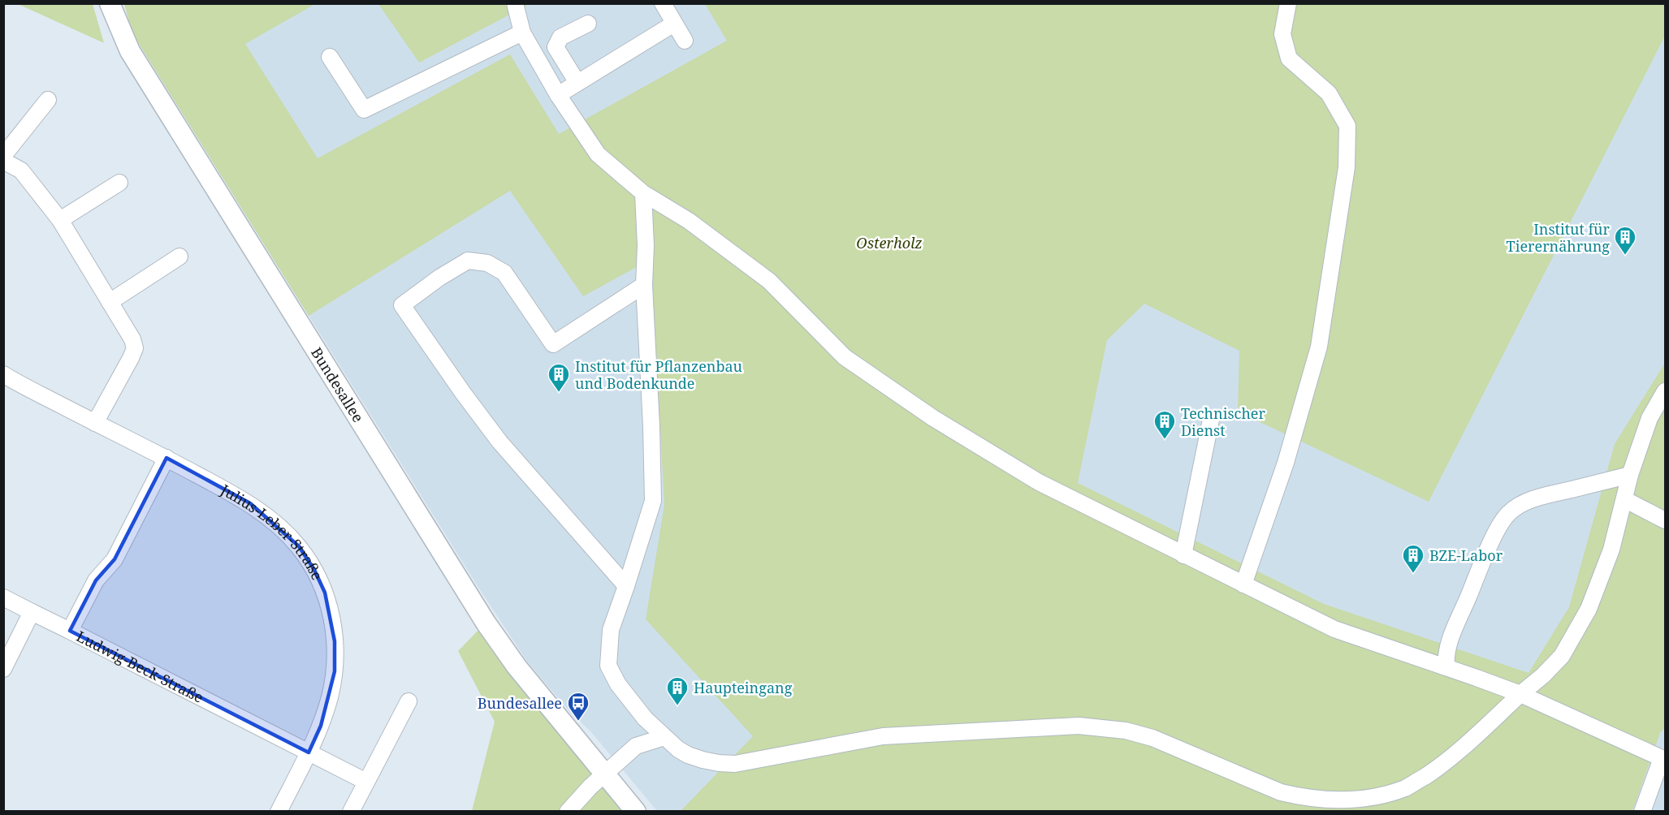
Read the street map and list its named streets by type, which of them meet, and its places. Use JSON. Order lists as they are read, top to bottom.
{
  "streets": {
    "main road": ["Bundesallee"],
    "street": ["Julius-Leber-Straße", "Ludwig-Beck-Straße"]
  },
  "crossings": [
    ["Julius-Leber-Straße", "Ludwig-Beck-Straße"]
  ],
  "parks": ["Osterholz"],
  "places": {
    "building": [
      "Institut für Tierernährung",
      "Institut für Pflanzenbau und Bodenkunde",
      "Technischer Dienst",
      "BZE-Labor",
      "Haupteingang"
    ],
    "bus stop": ["Bundesallee"]
  }
}
